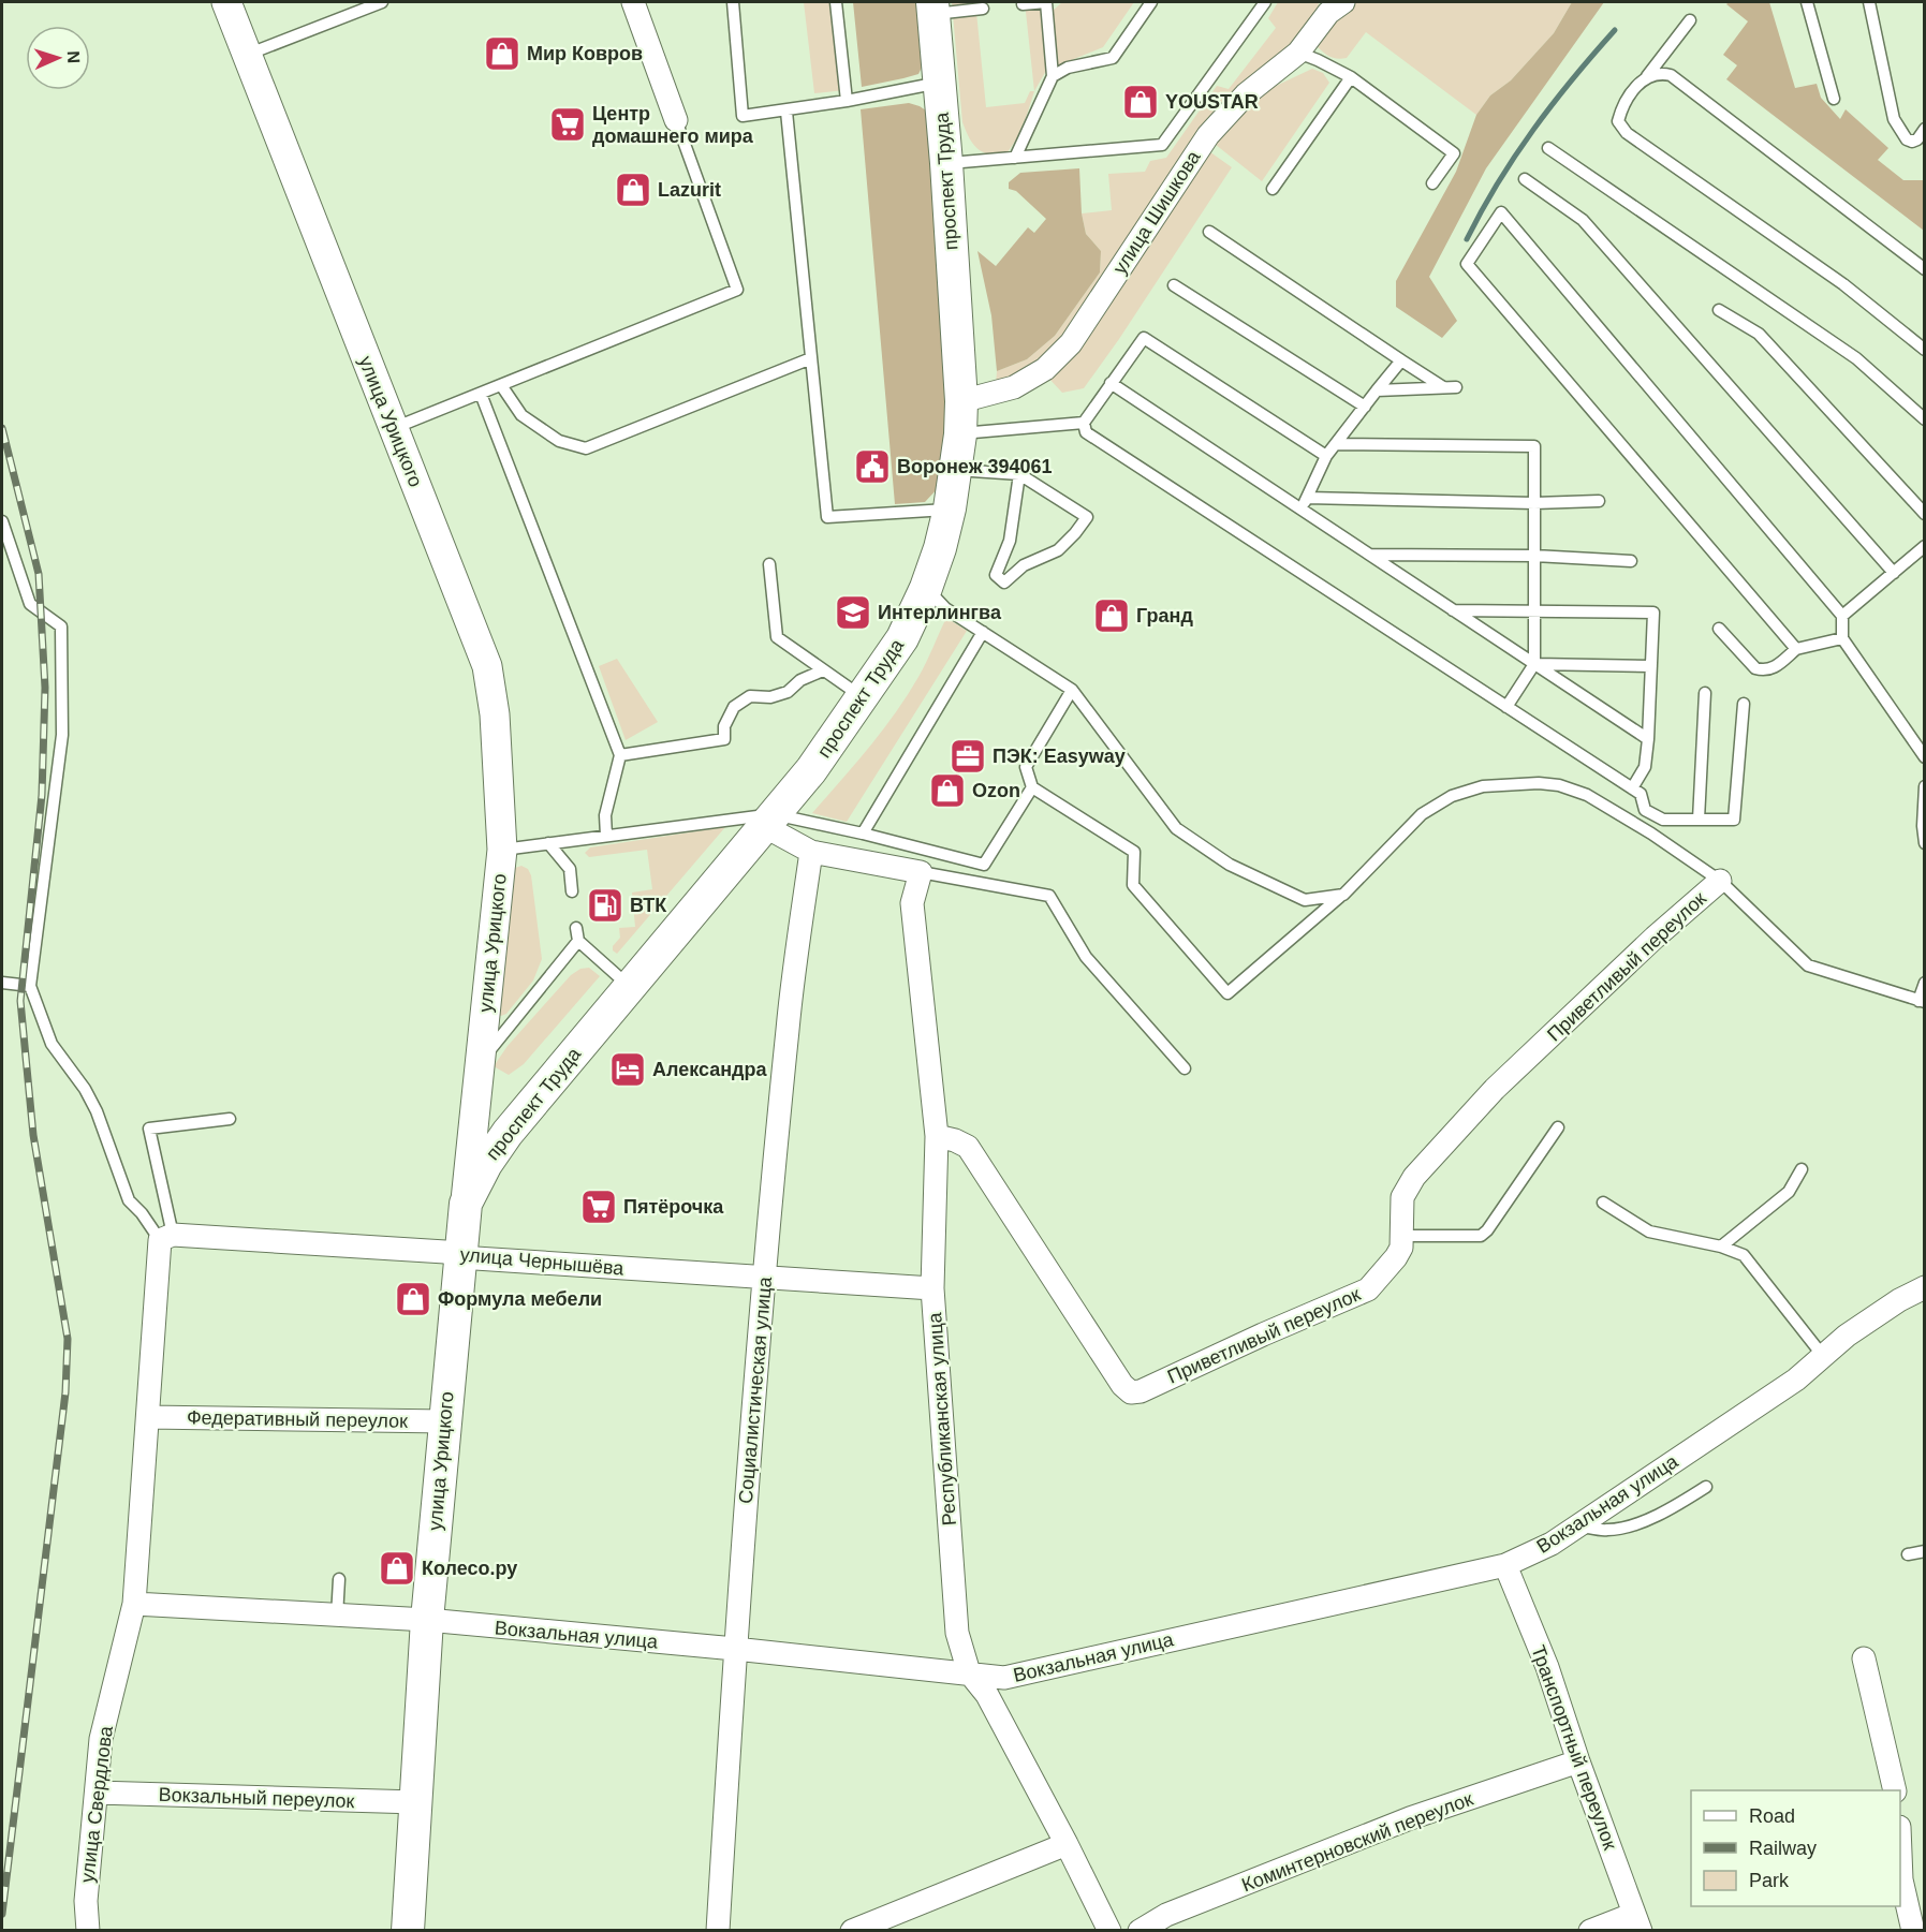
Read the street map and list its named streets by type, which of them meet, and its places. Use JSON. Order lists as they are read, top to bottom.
{
  "streets": {
    "main road": ["проспект Труда", "улица Урицкого"],
    "street": [
      "улица Шишкова",
      "Приветливый переулок",
      "улица Чернышёва",
      "Социалистическая улица",
      "Федеративный переулок",
      "Республиканская улица",
      "Вокзальная улица",
      "Транспортный переулок",
      "Вокзальный переулок",
      "улица Свердлова",
      "Коминтерновский переулок"
    ]
  },
  "crossings": [
    ["проспект Труда", "улица Шишкова"],
    ["проспект Труда", "улица Урицкого"],
    ["улица Урицкого", "улица Чернышёва"],
    ["улица Урицкого", "Федеративный переулок"],
    ["улица Урицкого", "Вокзальная улица"],
    ["улица Урицкого", "Вокзальный переулок"],
    ["Приветливый переулок", "Республиканская улица"],
    ["улица Чернышёва", "Социалистическая улица"],
    ["улица Чернышёва", "Республиканская улица"],
    ["улица Чернышёва", "улица Свердлова"],
    ["Социалистическая улица", "Вокзальная улица"],
    ["Федеративный переулок", "улица Свердлова"],
    ["Республиканская улица", "Вокзальная улица"],
    ["Вокзальная улица", "Транспортный переулок"],
    ["Вокзальная улица", "улица Свердлова"],
    ["Транспортный переулок", "Коминтерновский переулок"],
    ["Вокзальный переулок", "улица Свердлова"]
  ],
  "places": {
    "shop": [
      "Мир Ковров",
      "YOUSTAR",
      "Lazurit",
      "Гранд",
      "Ozon",
      "Формула мебели",
      "Колесо.ру"
    ],
    "supermarket": ["Центр домашнего мира", "Пятёрочка"],
    "public building": ["Воронеж 394061"],
    "school or university": ["Интерлингва"],
    "office": ["ПЭК: Easyway"],
    "fuel station": ["ВТК"],
    "hotel": ["Александра"]
  },
  "legend": ["Road", "Railway", "Park"],
  "north": "right"
}
